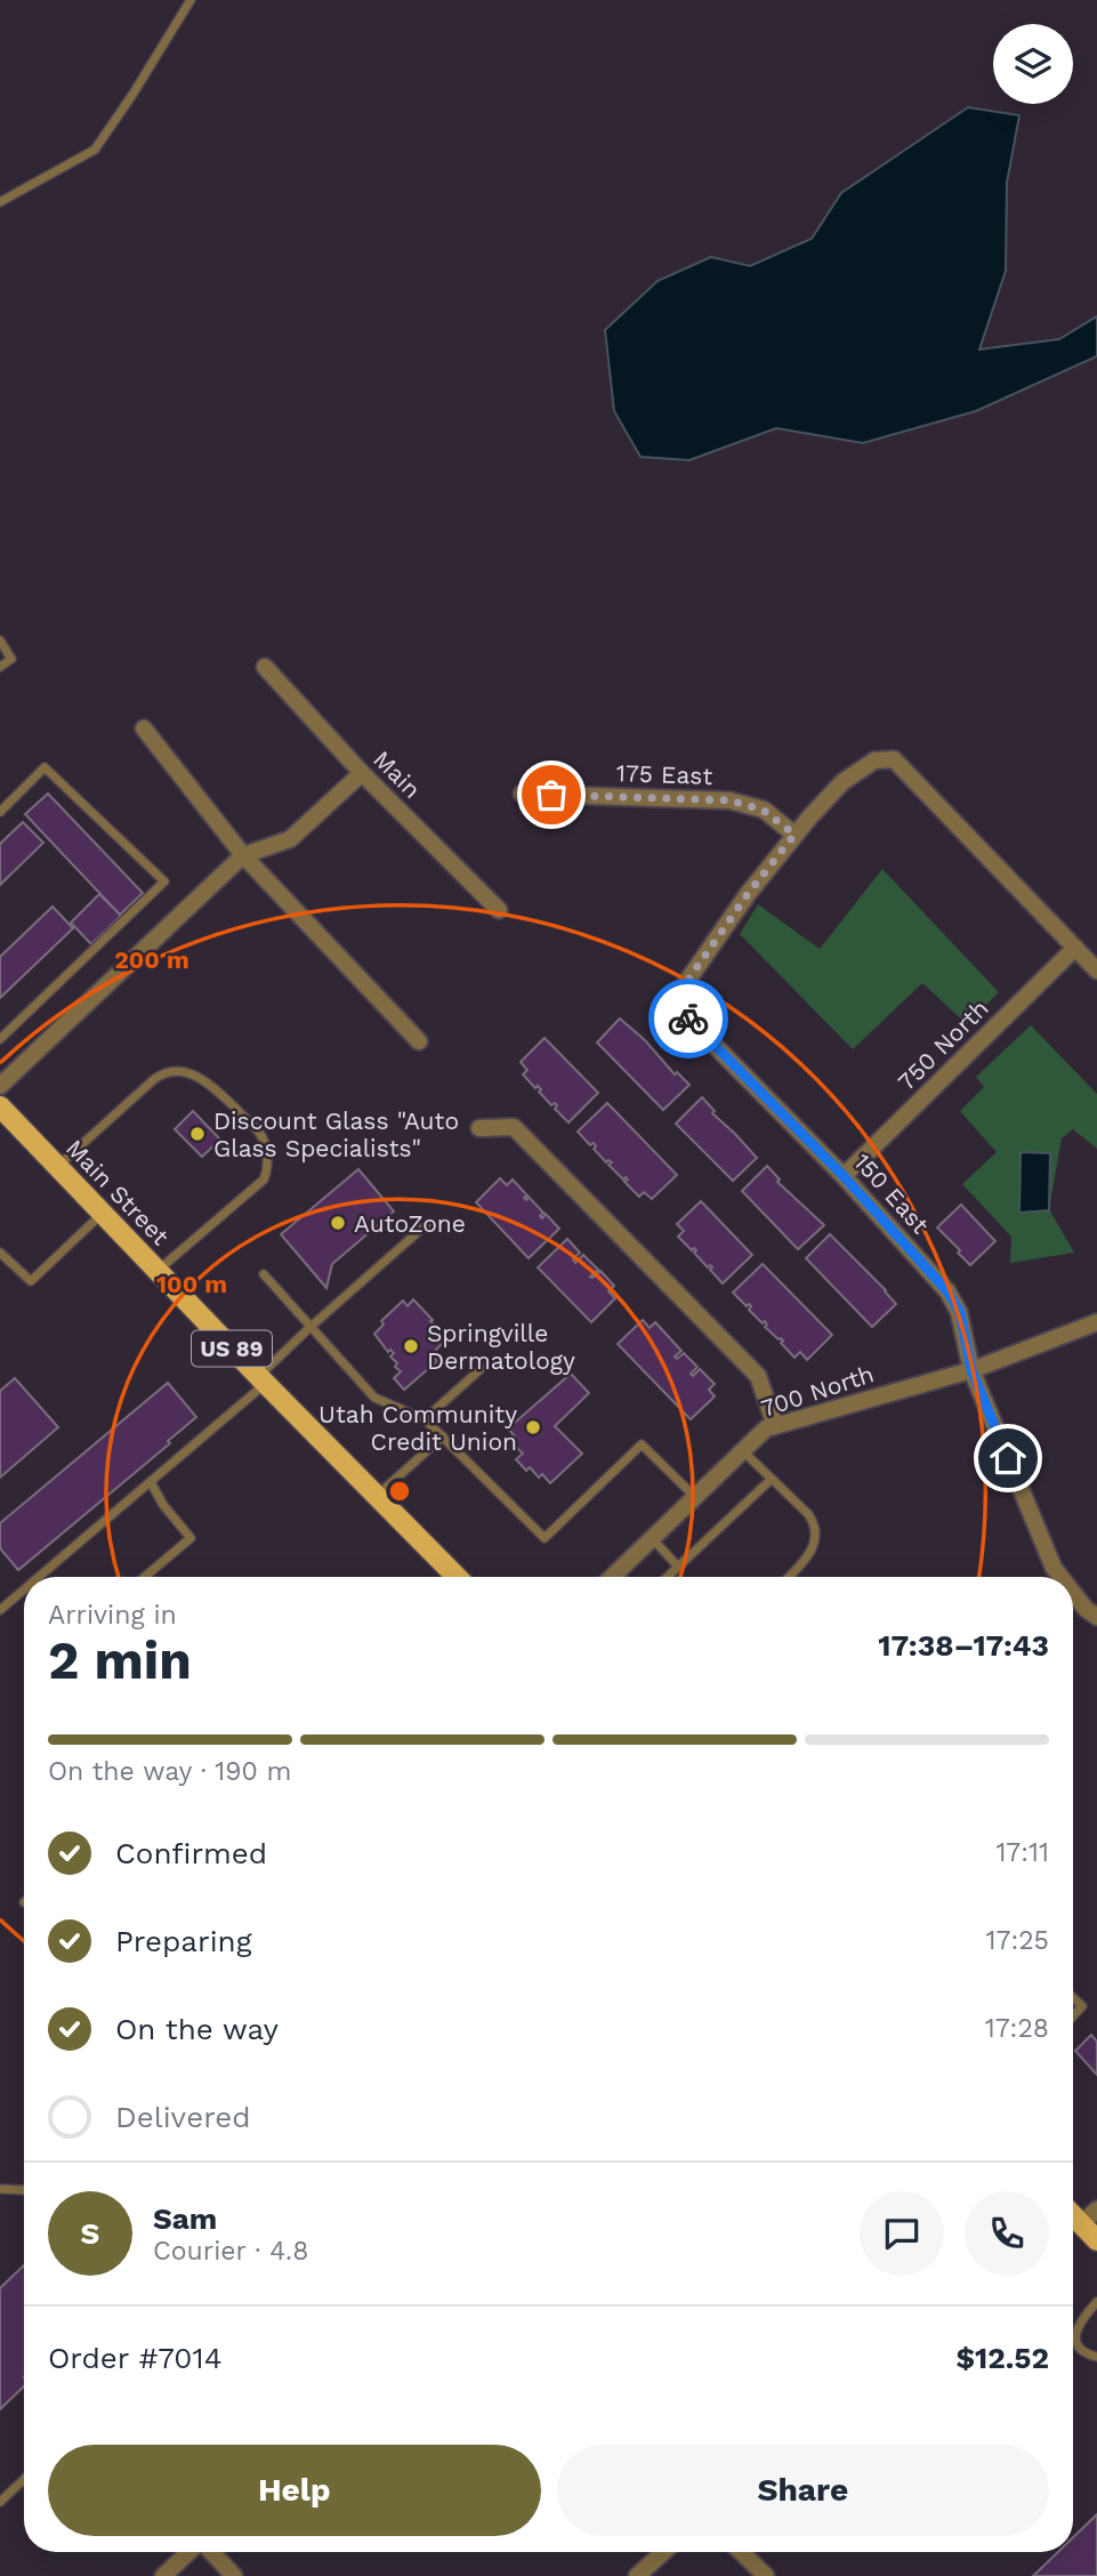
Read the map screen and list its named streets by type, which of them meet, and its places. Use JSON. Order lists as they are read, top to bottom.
{
  "streets": {
    "main road": ["Main Street", "US 89"],
    "street": [
      "Main",
      "175 East",
      "750 North",
      "150 East",
      "700 North"
    ]
  },
  "crossings": [
    ["175 East", "150 East"],
    ["750 North", "150 East"],
    ["150 East", "700 North"]
  ],
  "places": [
    "Discount Glass \"Auto Glass Specialists\"",
    "AutoZone",
    "Springville Dermatology",
    "Utah Community Credit Union"
  ],
  "page": {
    "heading": ["2 min", "Arriving in", "17:38–17:43"],
    "panel": [
      "Sam",
      "Courier · 4.8",
      "Order #7014",
      "$12.52"
    ],
    "bar": "On the way · 190 m",
    "list": [
      ["Confirmed", "17:11"],
      ["Preparing", "17:25"],
      ["On the way", "17:28"],
      "Delivered"
    ],
    "round": "S",
    "buttons": ["Help", "Share"]
  },
  "rings": ["200 m", "100 m"]
}
